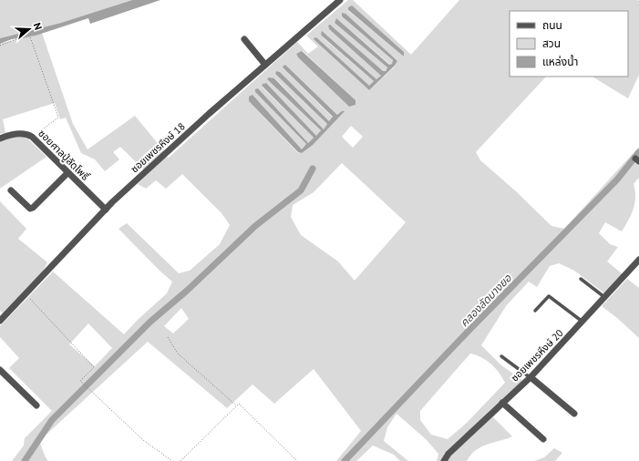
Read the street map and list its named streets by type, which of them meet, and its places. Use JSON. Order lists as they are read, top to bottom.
{
  "streets": {
    "street": ["ซอยเพชรหึงษ์ 18", "ซอยศาลปู่ลัดโพธิ์", "ซอยเพชรหึงษ์ 20"]
  },
  "crossings": [
    ["ซอยเพชรหึงษ์ 18", "ซอยศาลปู่ลัดโพธิ์"]
  ],
  "water": ["คลองลัดบางยอ"],
  "legend": ["ถนน", "สวน", "แหล่งน้ำ"],
  "north": "right"
}
